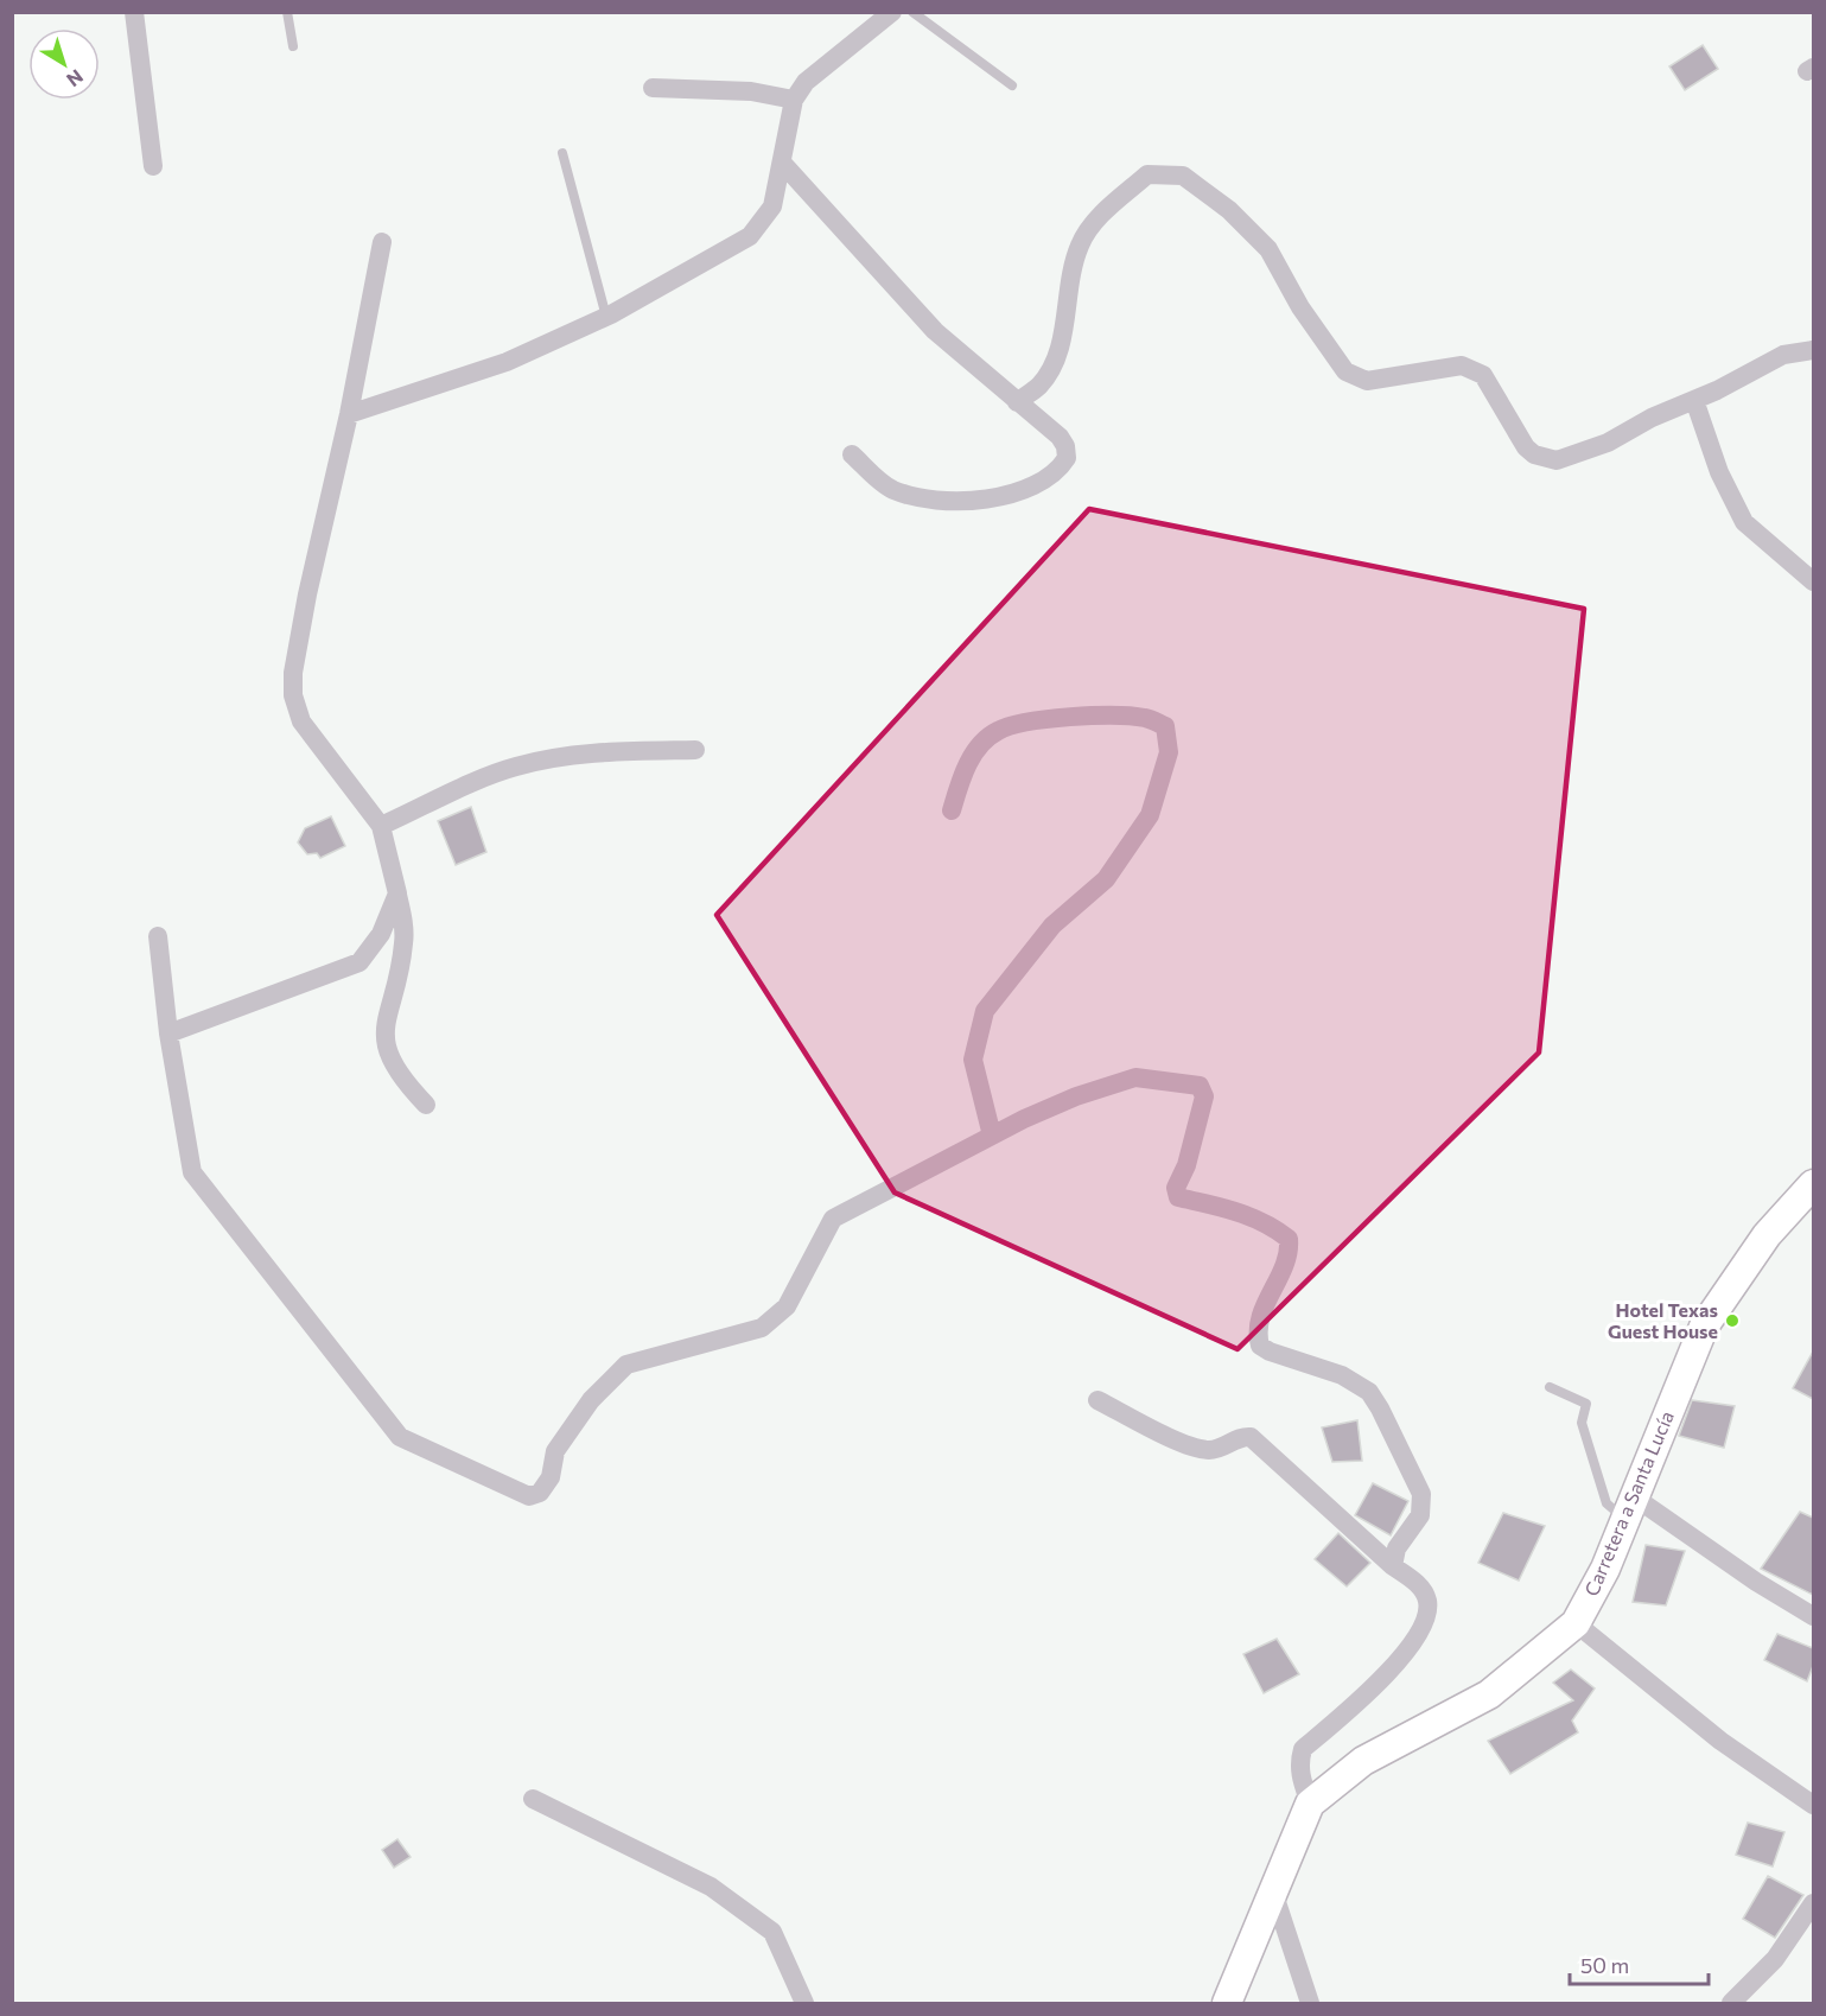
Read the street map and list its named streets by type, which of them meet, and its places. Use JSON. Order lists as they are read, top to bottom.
{
  "streets": {
    "main road": ["Carretera a Santa Lucía"]
  },
  "places": ["Hotel Texas Guest House"],
  "scale_bar": "50 m",
  "north": "bottom right"
}
